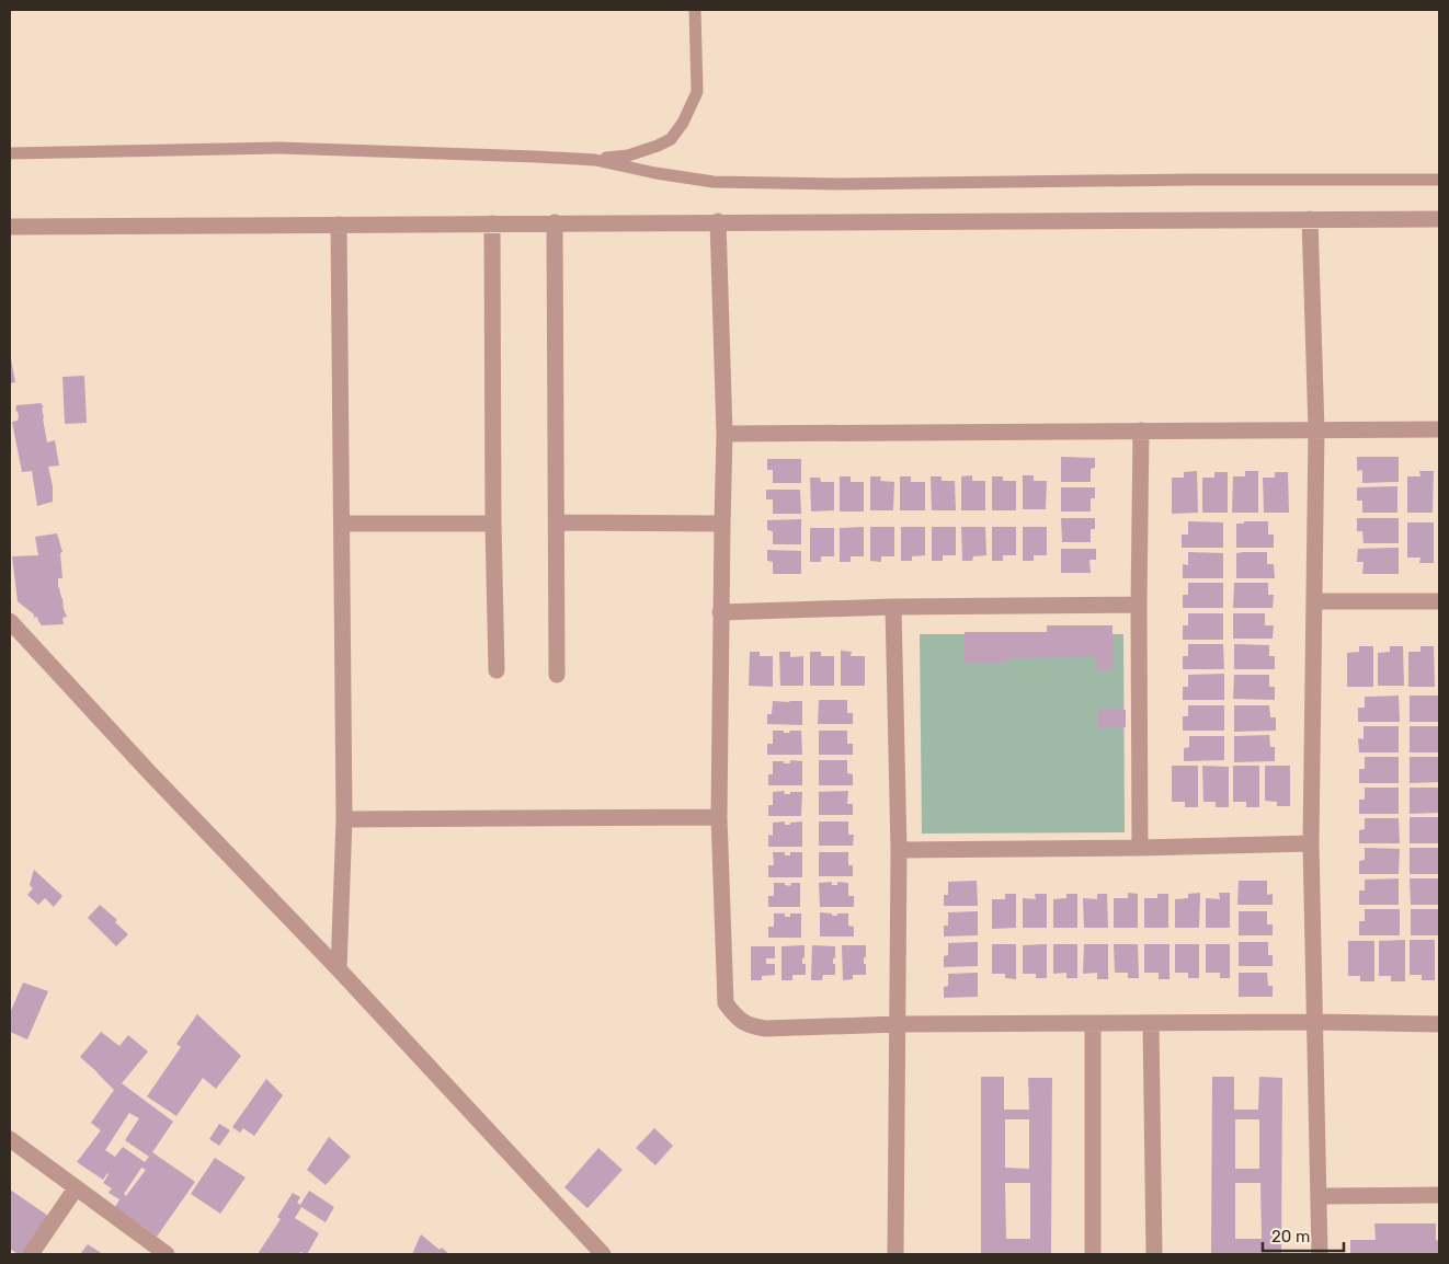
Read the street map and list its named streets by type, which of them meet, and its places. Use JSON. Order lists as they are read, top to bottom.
{
  "scale_bar": "20 m"
}
